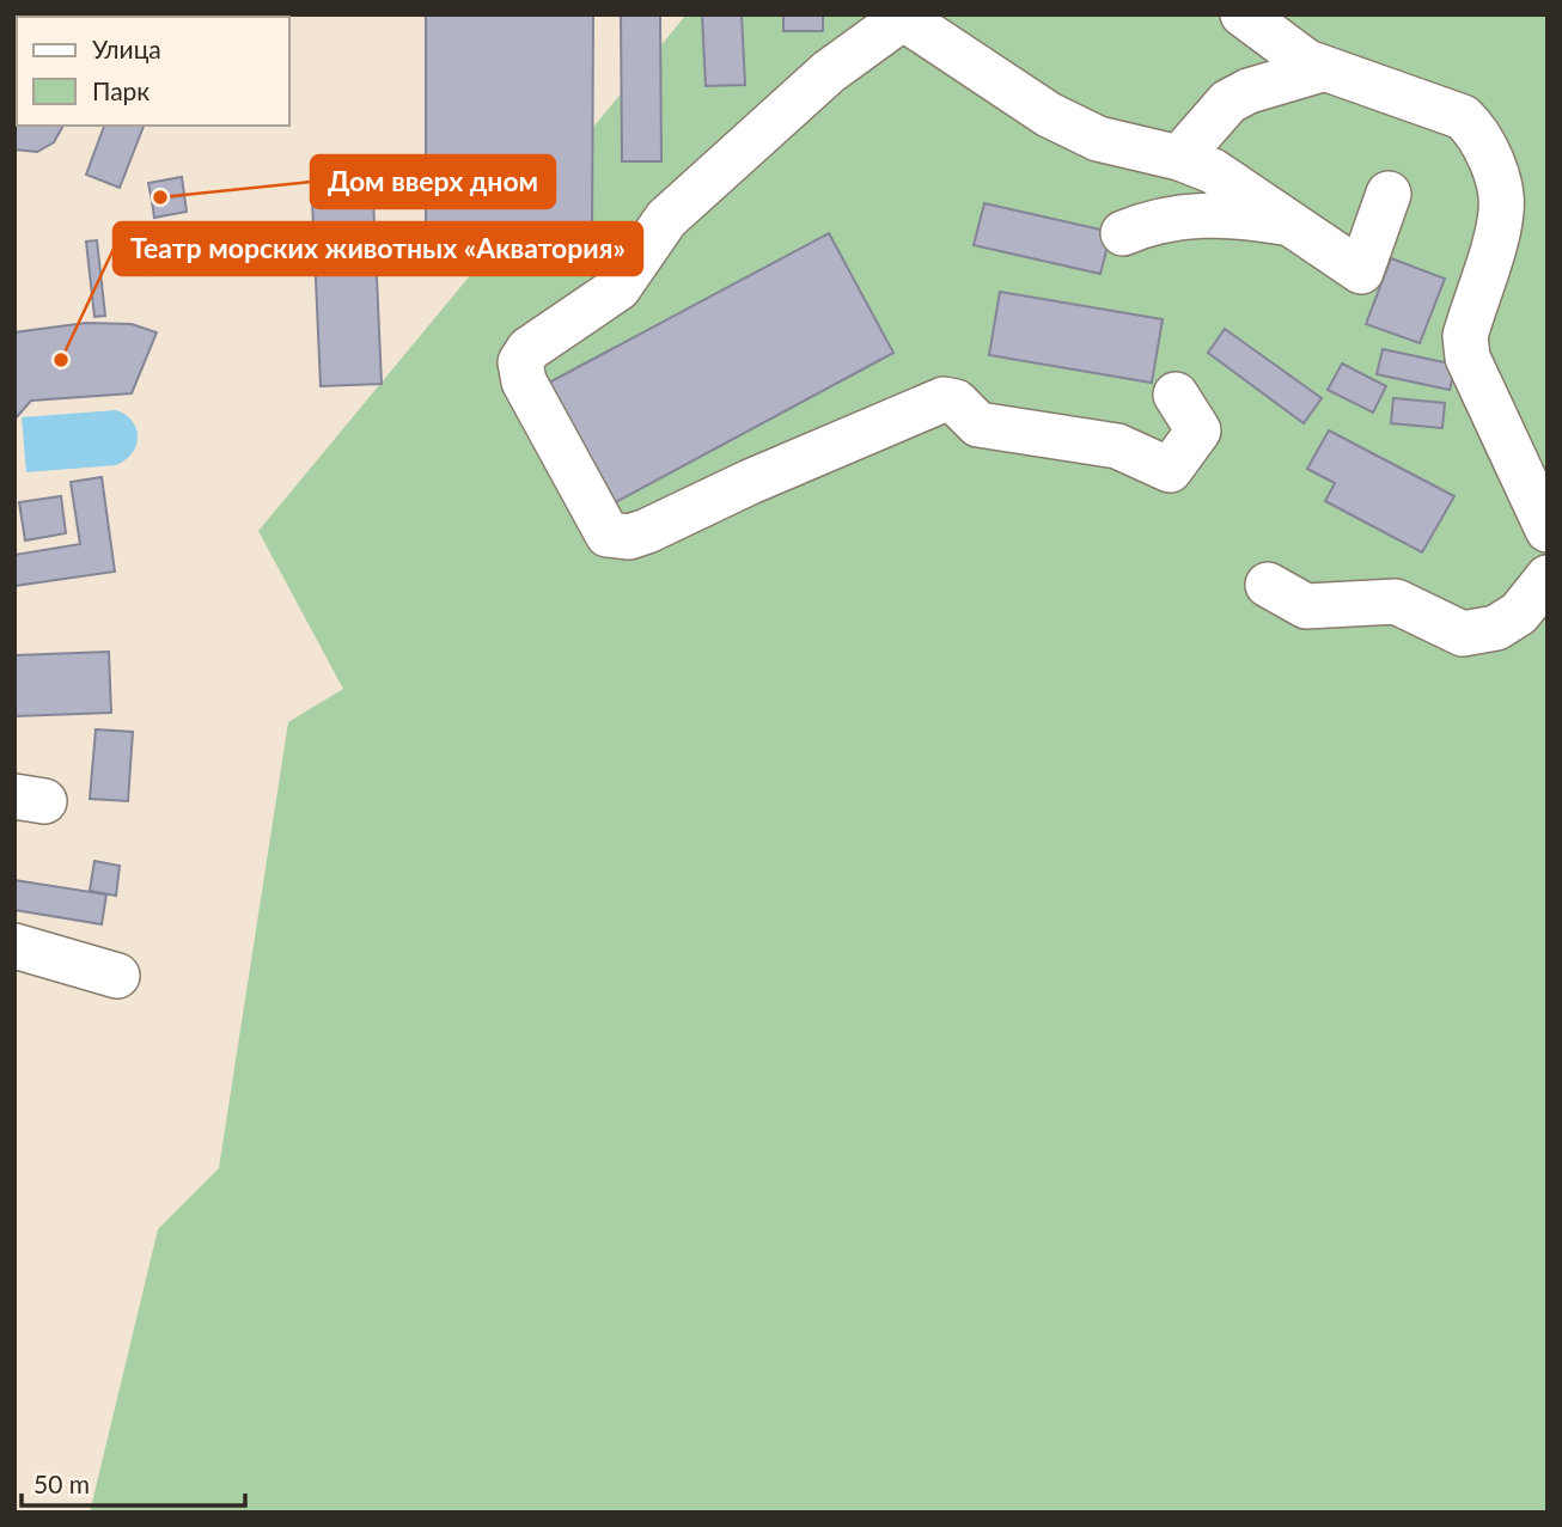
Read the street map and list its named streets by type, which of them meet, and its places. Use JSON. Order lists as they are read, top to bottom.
{
  "places": ["Дом вверх дном", "Театр морских животных «Акватория»"],
  "legend": ["Улица", "Парк"],
  "scale_bar": "50 m"
}
